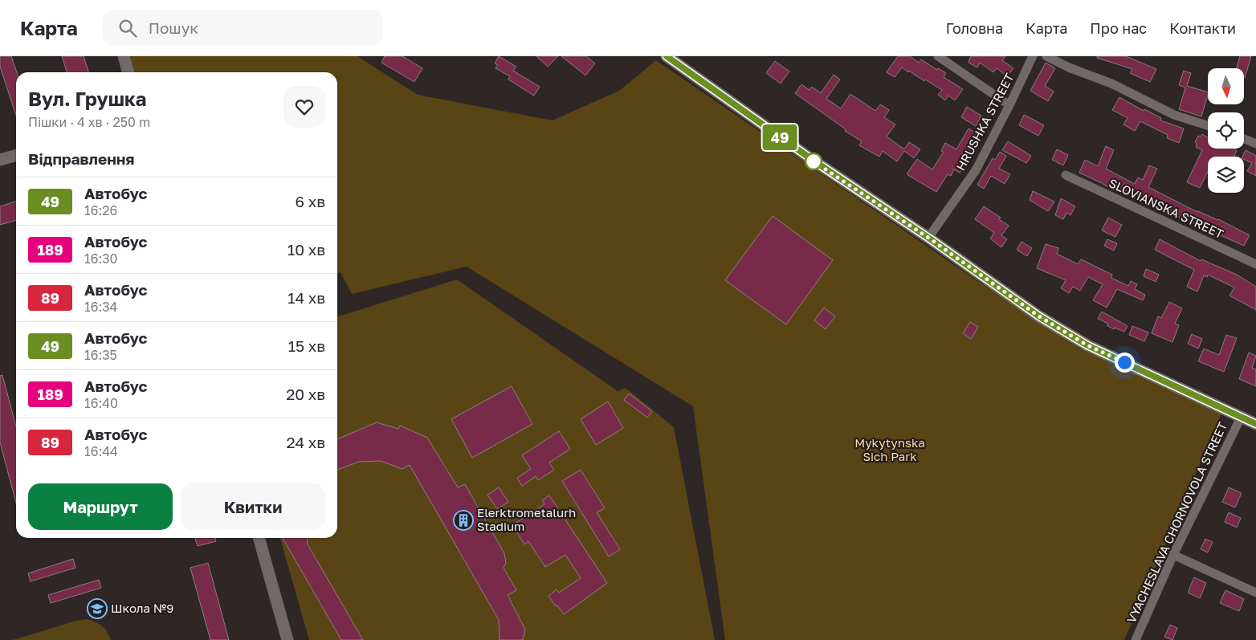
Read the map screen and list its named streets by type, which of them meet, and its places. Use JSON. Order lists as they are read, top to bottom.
{
  "streets": {
    "street": ["HRUSHKA STREET", "SLOVIANSKA STREET", "VYACHESLAVA CHORNOVOLA STREET"]
  },
  "parks": ["Mykytynska Sich Park"],
  "places": {
    "building": ["Elerktrometalurh Stadium"],
    "school or university": ["Школа №9"]
  },
  "lines": ["bus line 49"],
  "north": "bottom",
  "page": {
    "header": "Карта",
    "search": "Пошук",
    "nav": [
      "Головна",
      "Карта",
      "Про нас",
      "Контакти"
    ],
    "on_map": "49",
    "heading": [
      ["Вул. Грушка", "Пішки · 4 хв · 250 m"],
      "Відправлення"
    ],
    "list": [
      {
        "mark": "49",
        "name": "Автобус",
        "note": "16:26",
        "value": "6 хв"
      },
      {
        "mark": "189",
        "name": "Автобус",
        "note": "16:30",
        "value": "10 хв"
      },
      {
        "mark": "89",
        "name": "Автобус",
        "note": "16:34",
        "value": "14 хв"
      },
      {
        "mark": "49",
        "name": "Автобус",
        "note": "16:35",
        "value": "15 хв"
      },
      {
        "mark": "189",
        "name": "Автобус",
        "note": "16:40",
        "value": "20 хв"
      },
      {
        "mark": "89",
        "name": "Автобус",
        "note": "16:44",
        "value": "24 хв"
      }
    ],
    "buttons": ["Маршрут", "Квитки"]
  }
}
